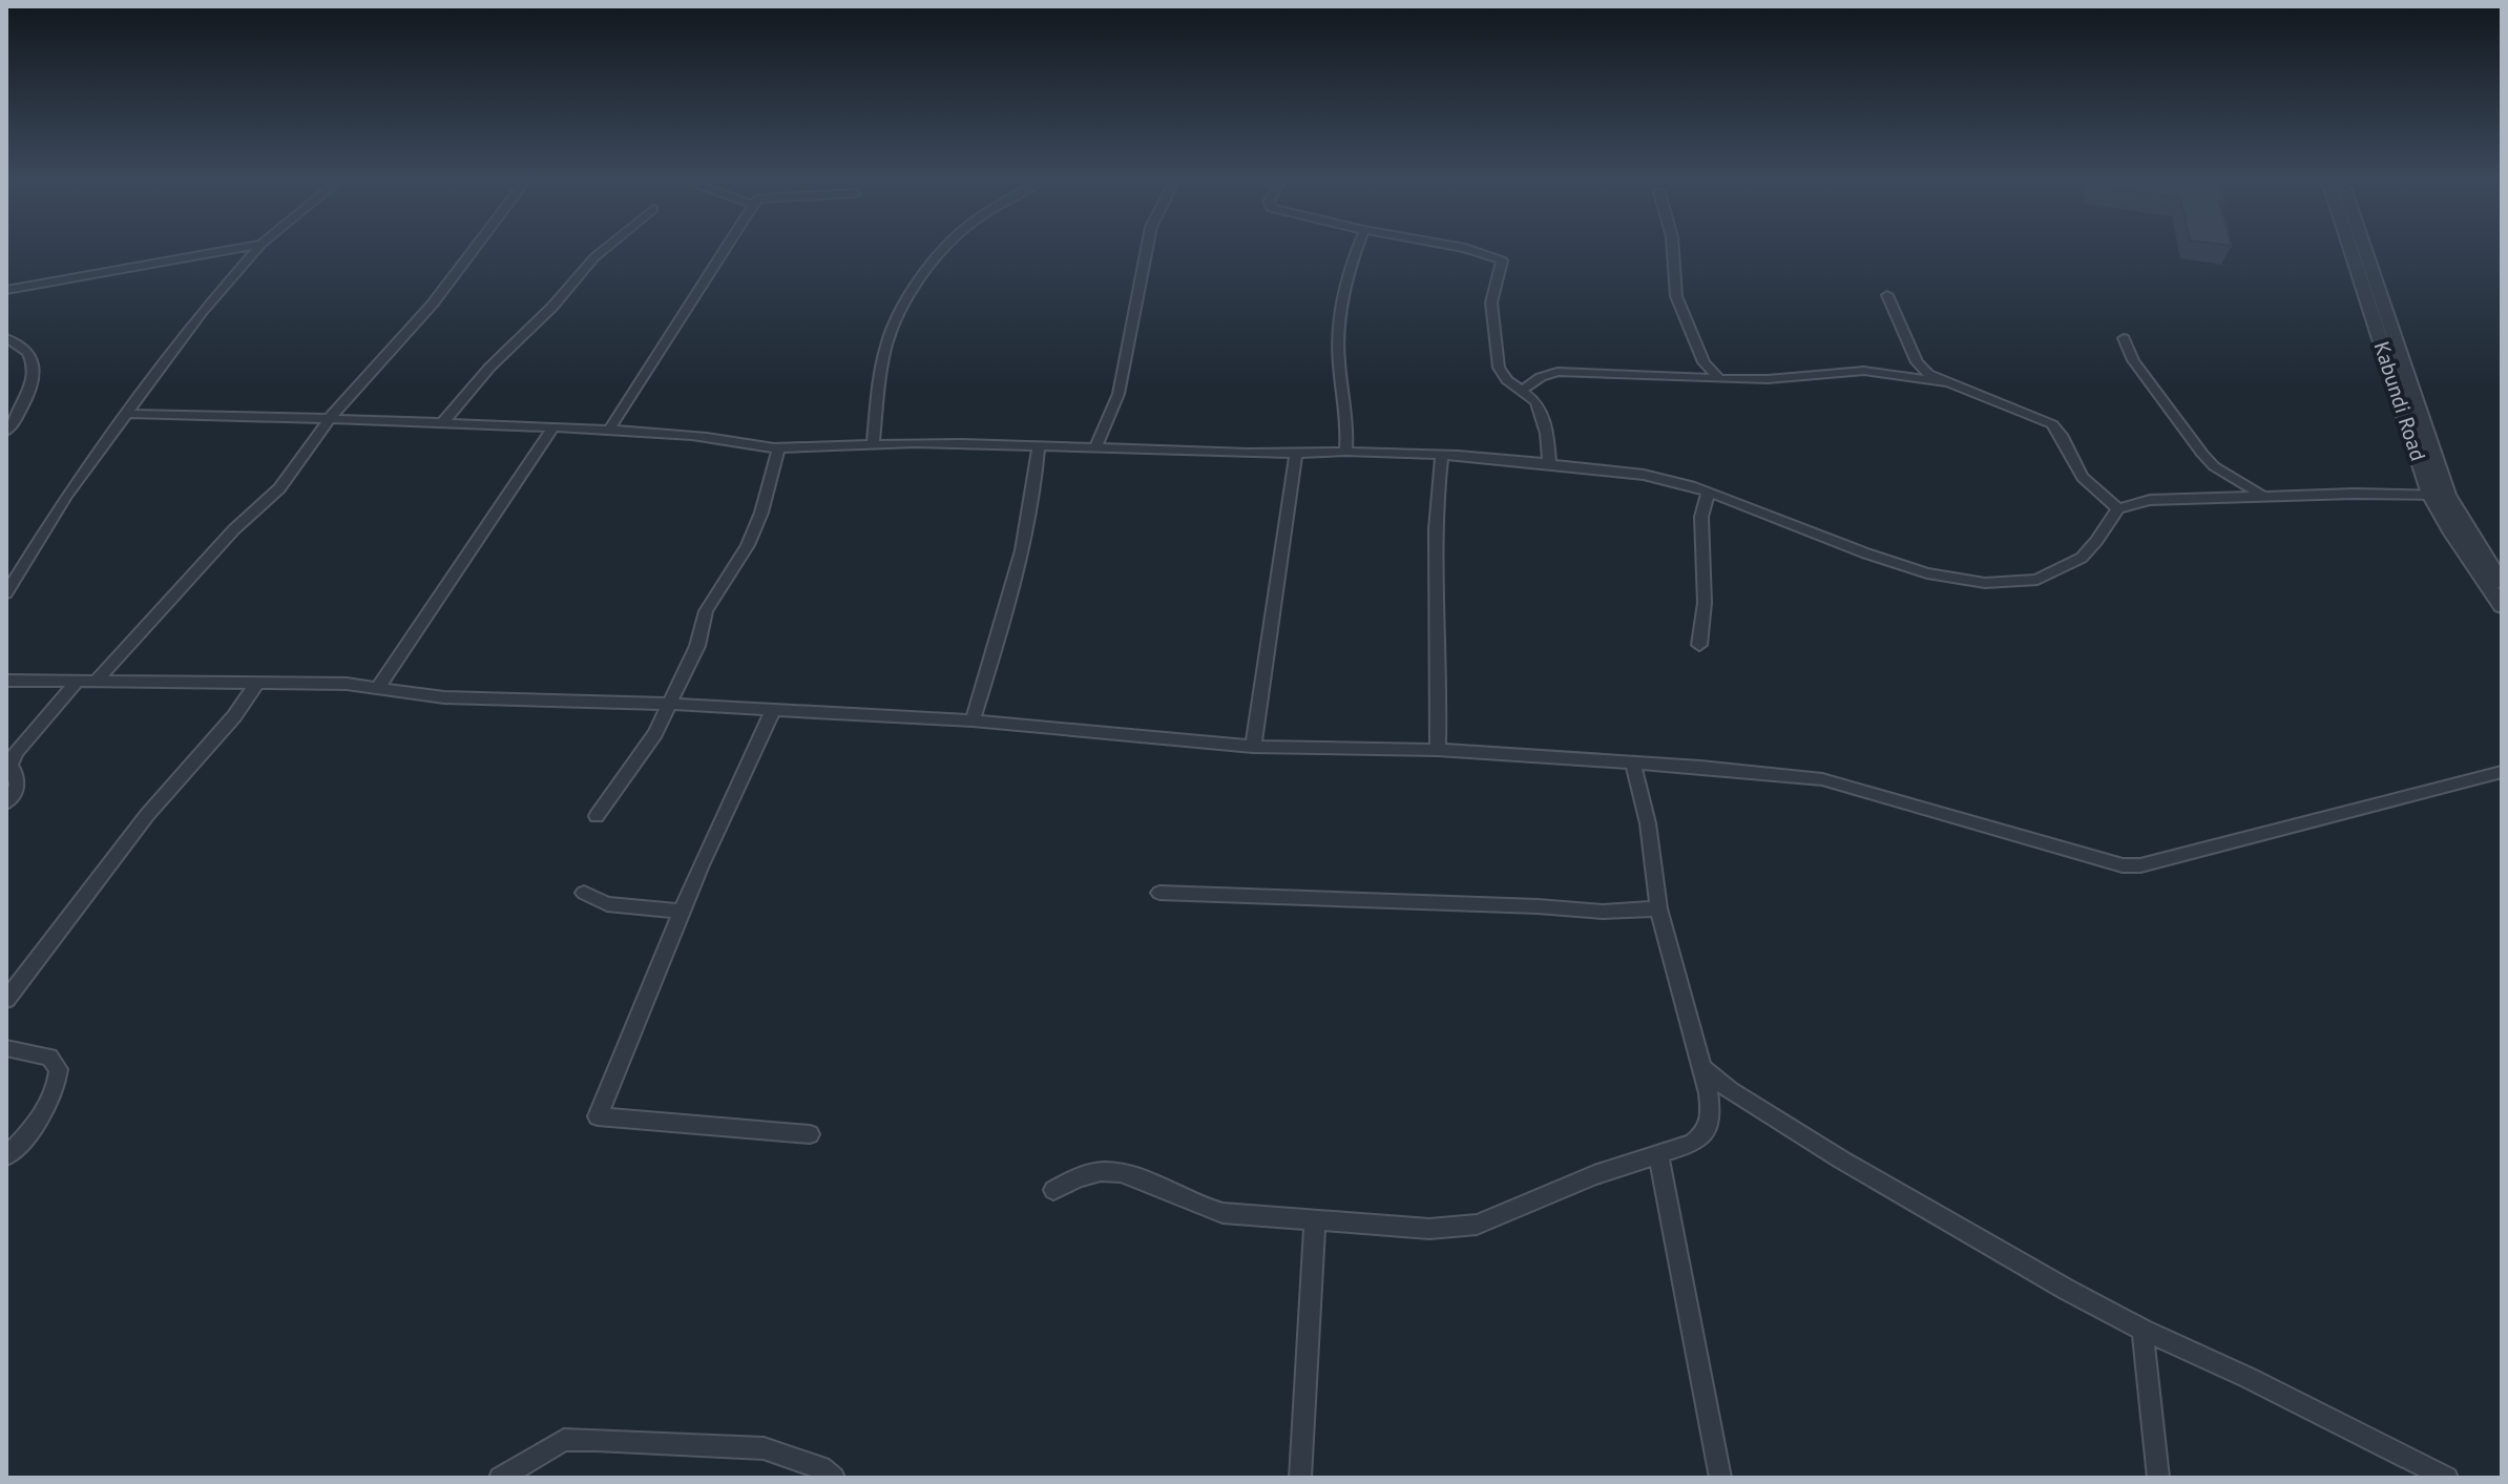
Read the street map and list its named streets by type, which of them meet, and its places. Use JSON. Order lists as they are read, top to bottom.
{
  "streets": {
    "street": ["Kabundi Road"]
  }
}
